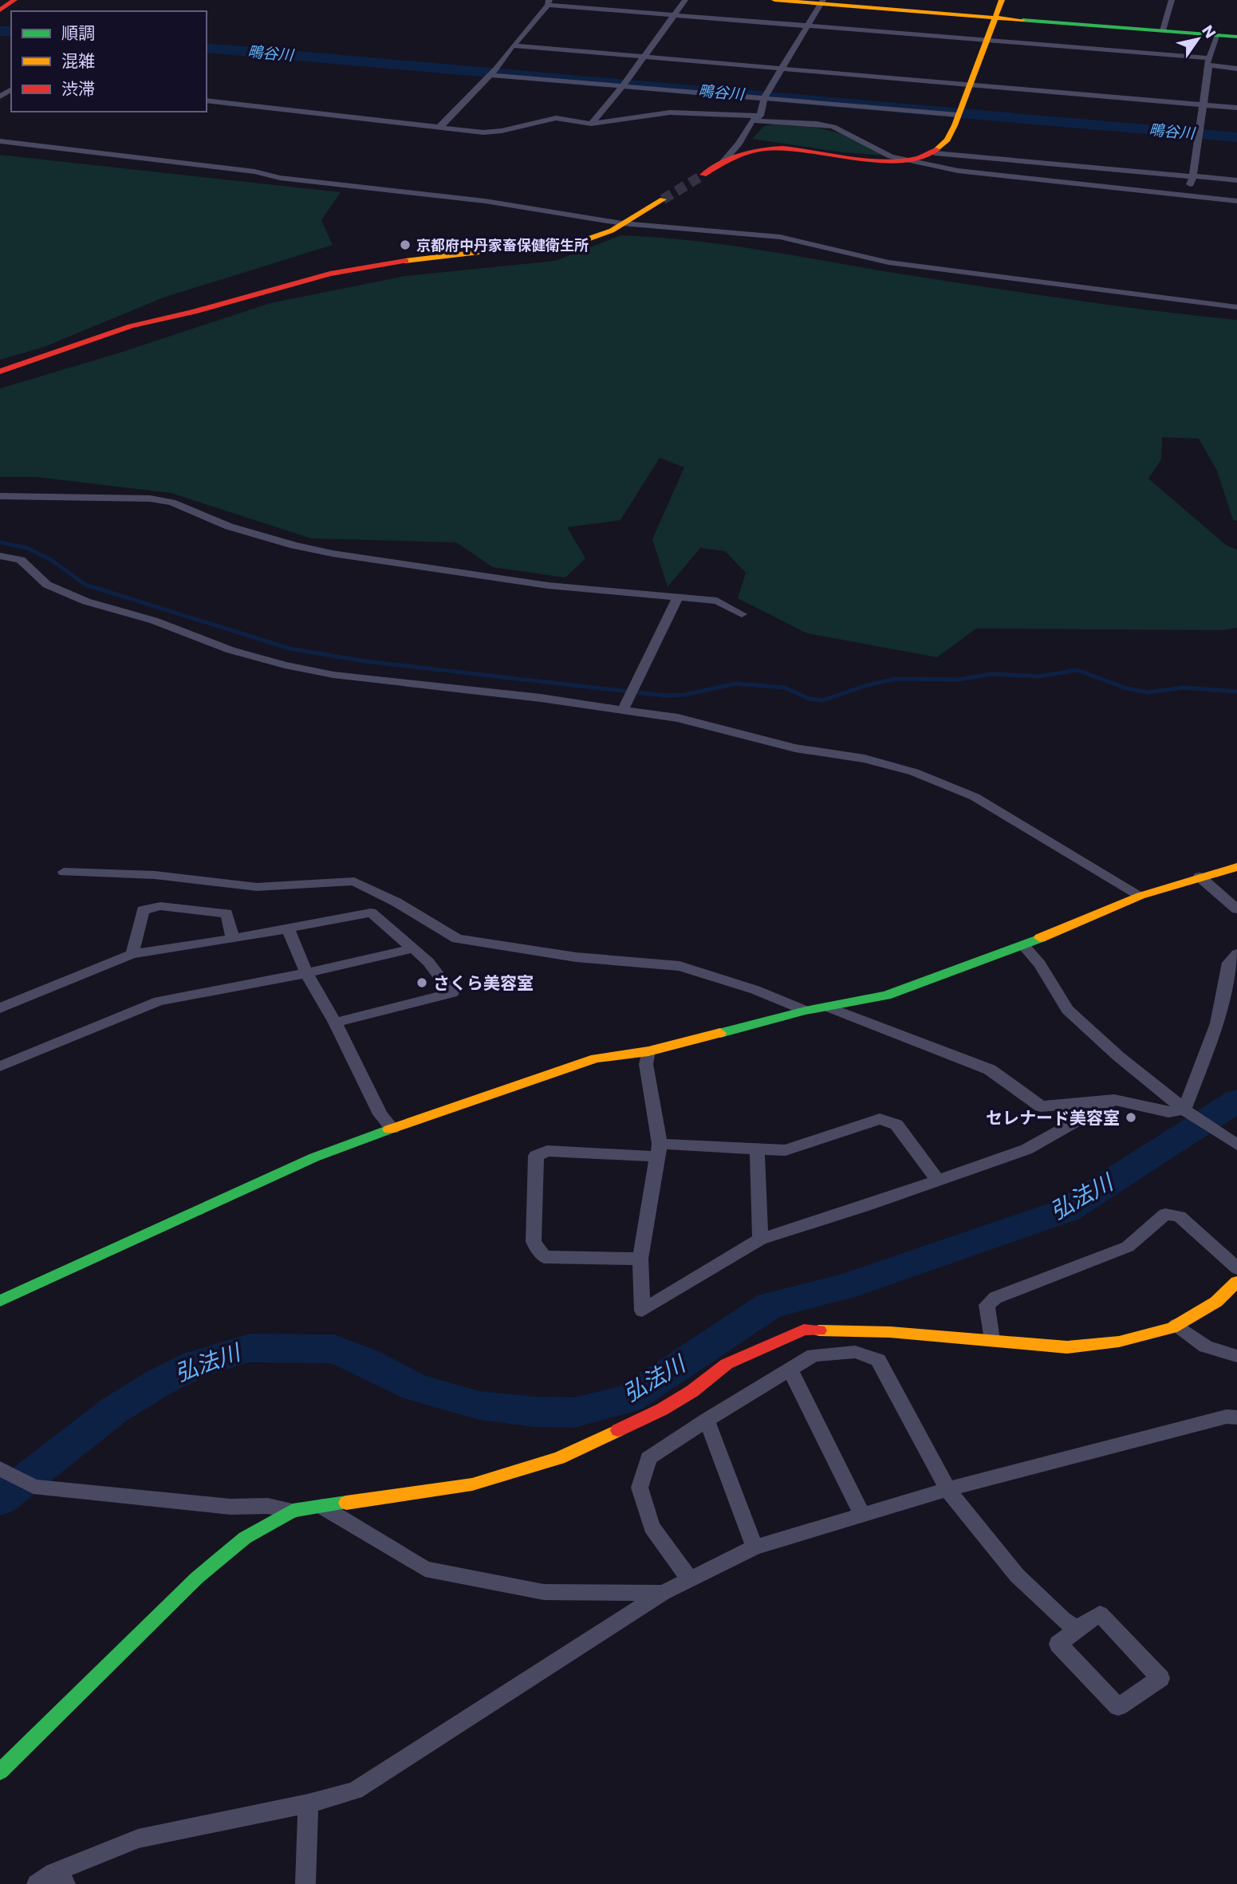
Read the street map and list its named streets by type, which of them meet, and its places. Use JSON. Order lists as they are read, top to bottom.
{
  "water": ["鴫谷川", "弘法川"],
  "places": ["京都府中丹家畜保健衛生所", "さくら美容室", "セレナード美容室"],
  "legend": ["順調", "混雑", "渋滞"],
  "north": "top right"
}
